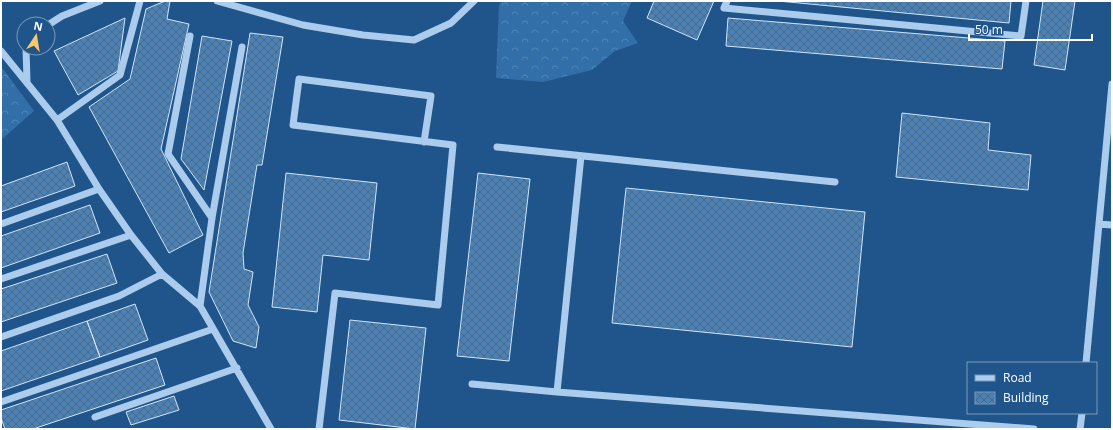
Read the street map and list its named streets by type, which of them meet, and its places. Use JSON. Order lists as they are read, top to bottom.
{
  "legend": ["Road", "Building"],
  "scale_bar": "50 m",
  "north": "top"
}
